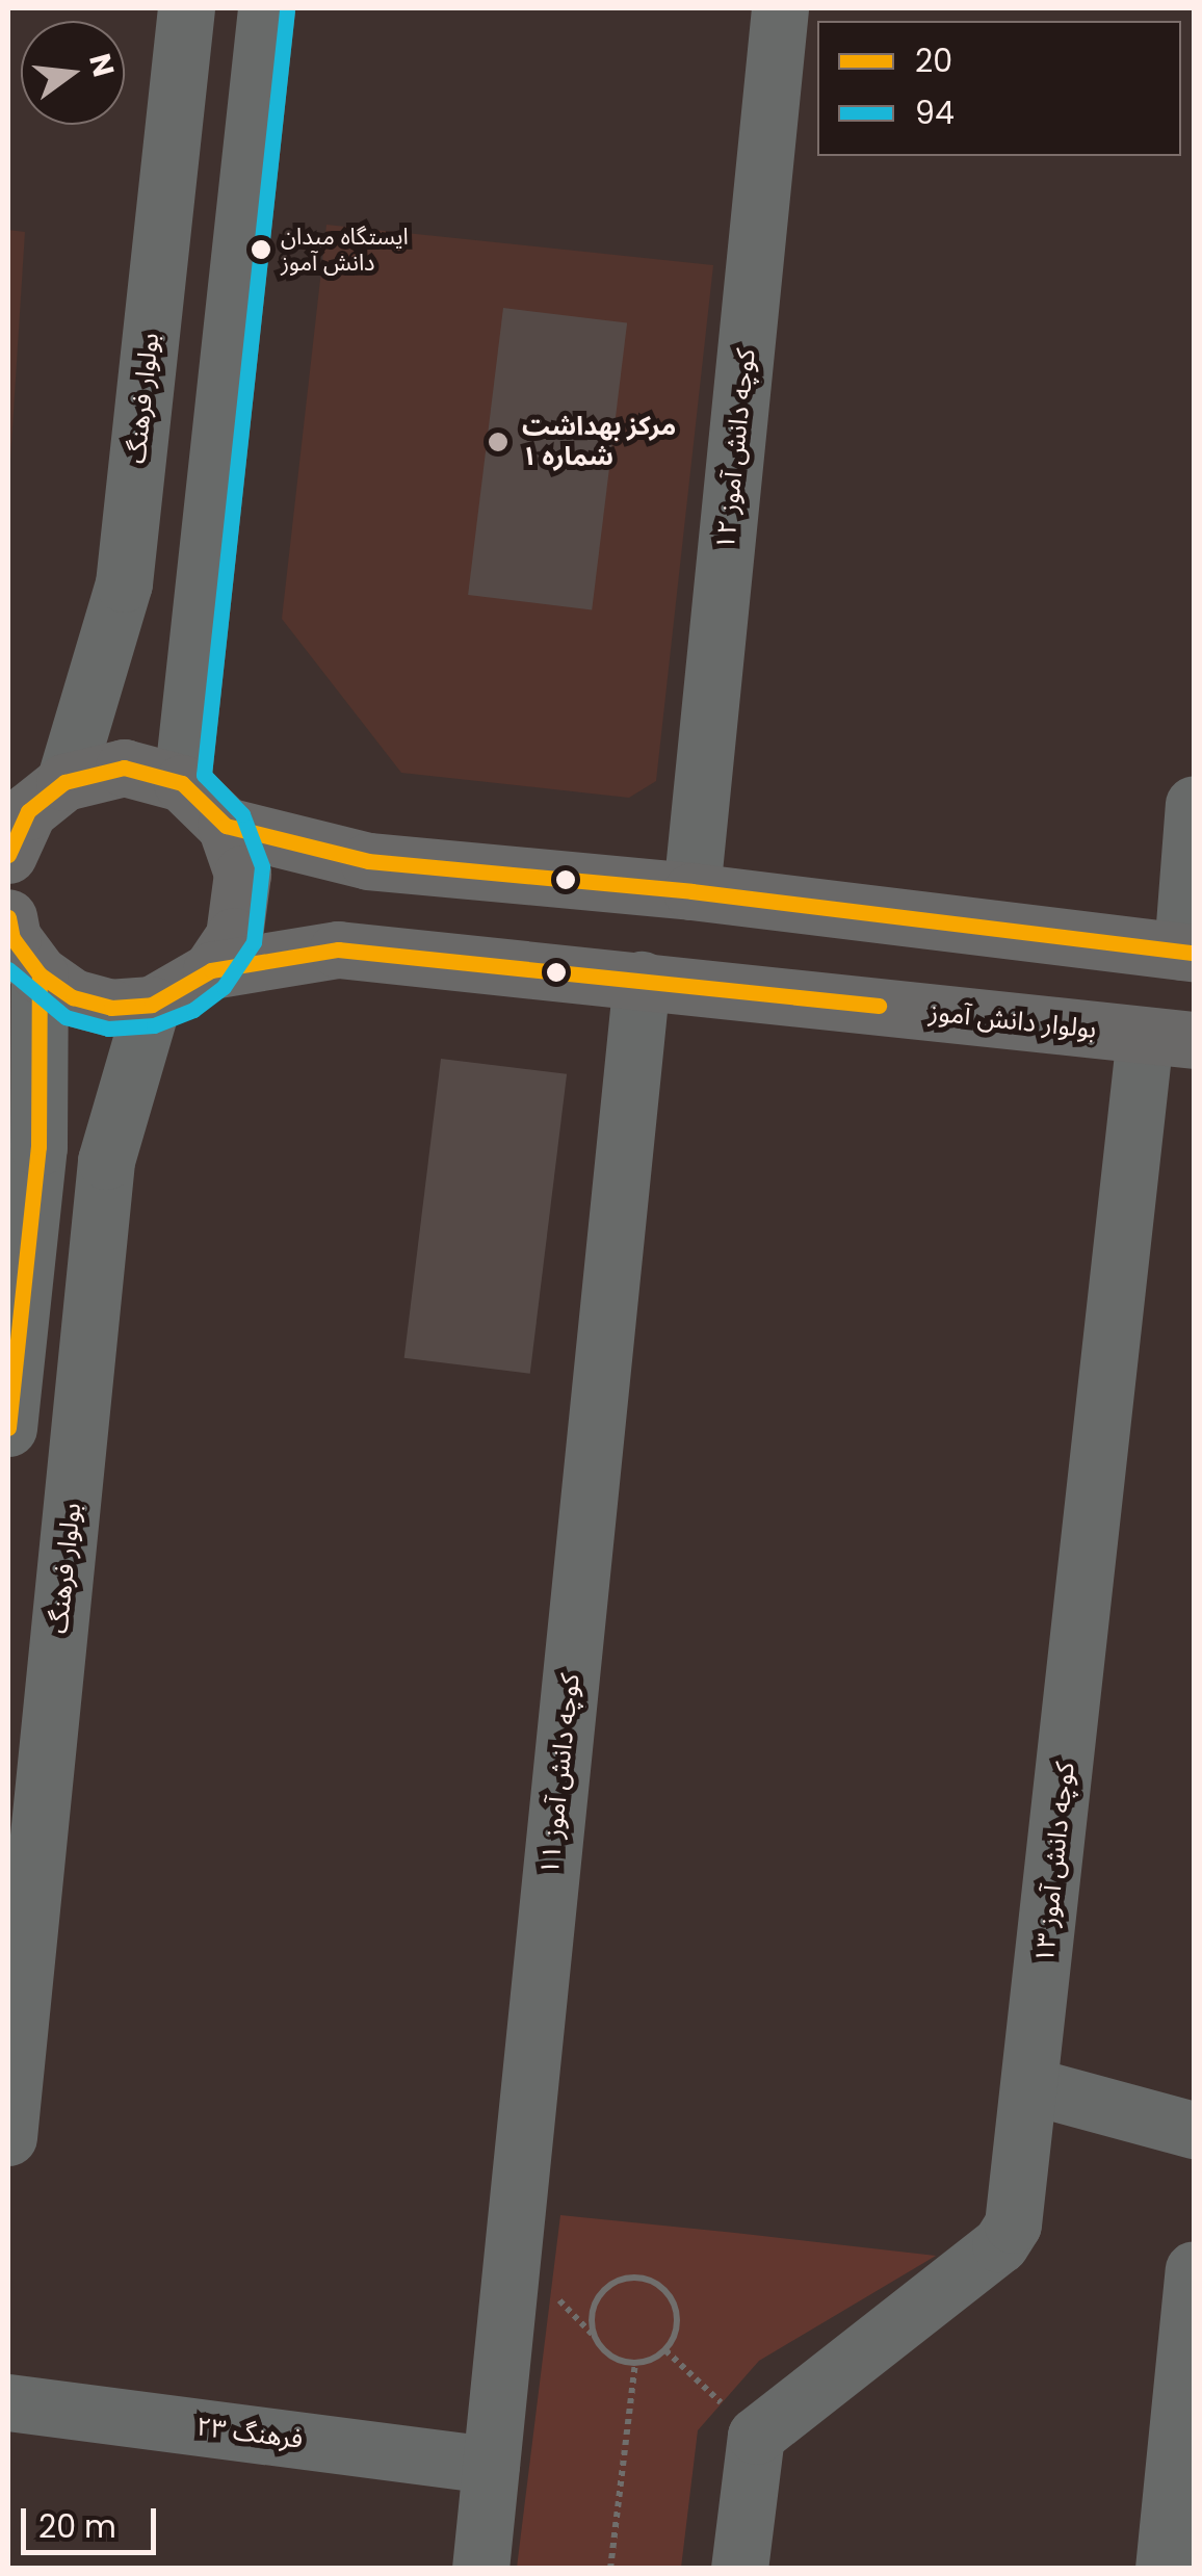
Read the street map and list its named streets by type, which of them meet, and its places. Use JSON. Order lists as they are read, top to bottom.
{
  "streets": {
    "main road": ["بولوار دانش آموز"],
    "street": [
      "بولوار فرهنگ",
      "کوچه دانش آموز ۱۲",
      "کوچه دانش آموز ۱۱",
      "کوچه دانش آموز ۱۳",
      "فرهنگ ۲۳"
    ]
  },
  "crossings": [
    ["بولوار دانش آموز", "کوچه دانش آموز ۱۱"],
    ["بولوار دانش آموز", "کوچه دانش آموز ۱۳"],
    ["کوچه دانش آموز ۱۱", "فرهنگ ۲۳"]
  ],
  "places": ["ایستگاه میدان دانش آموز", "مرکز بهداشت شماره ۱"],
  "lines": ["transit line 94", "transit line 20"],
  "legend": ["20", "94"],
  "scale_bar": "20 m",
  "north": "right"
}
